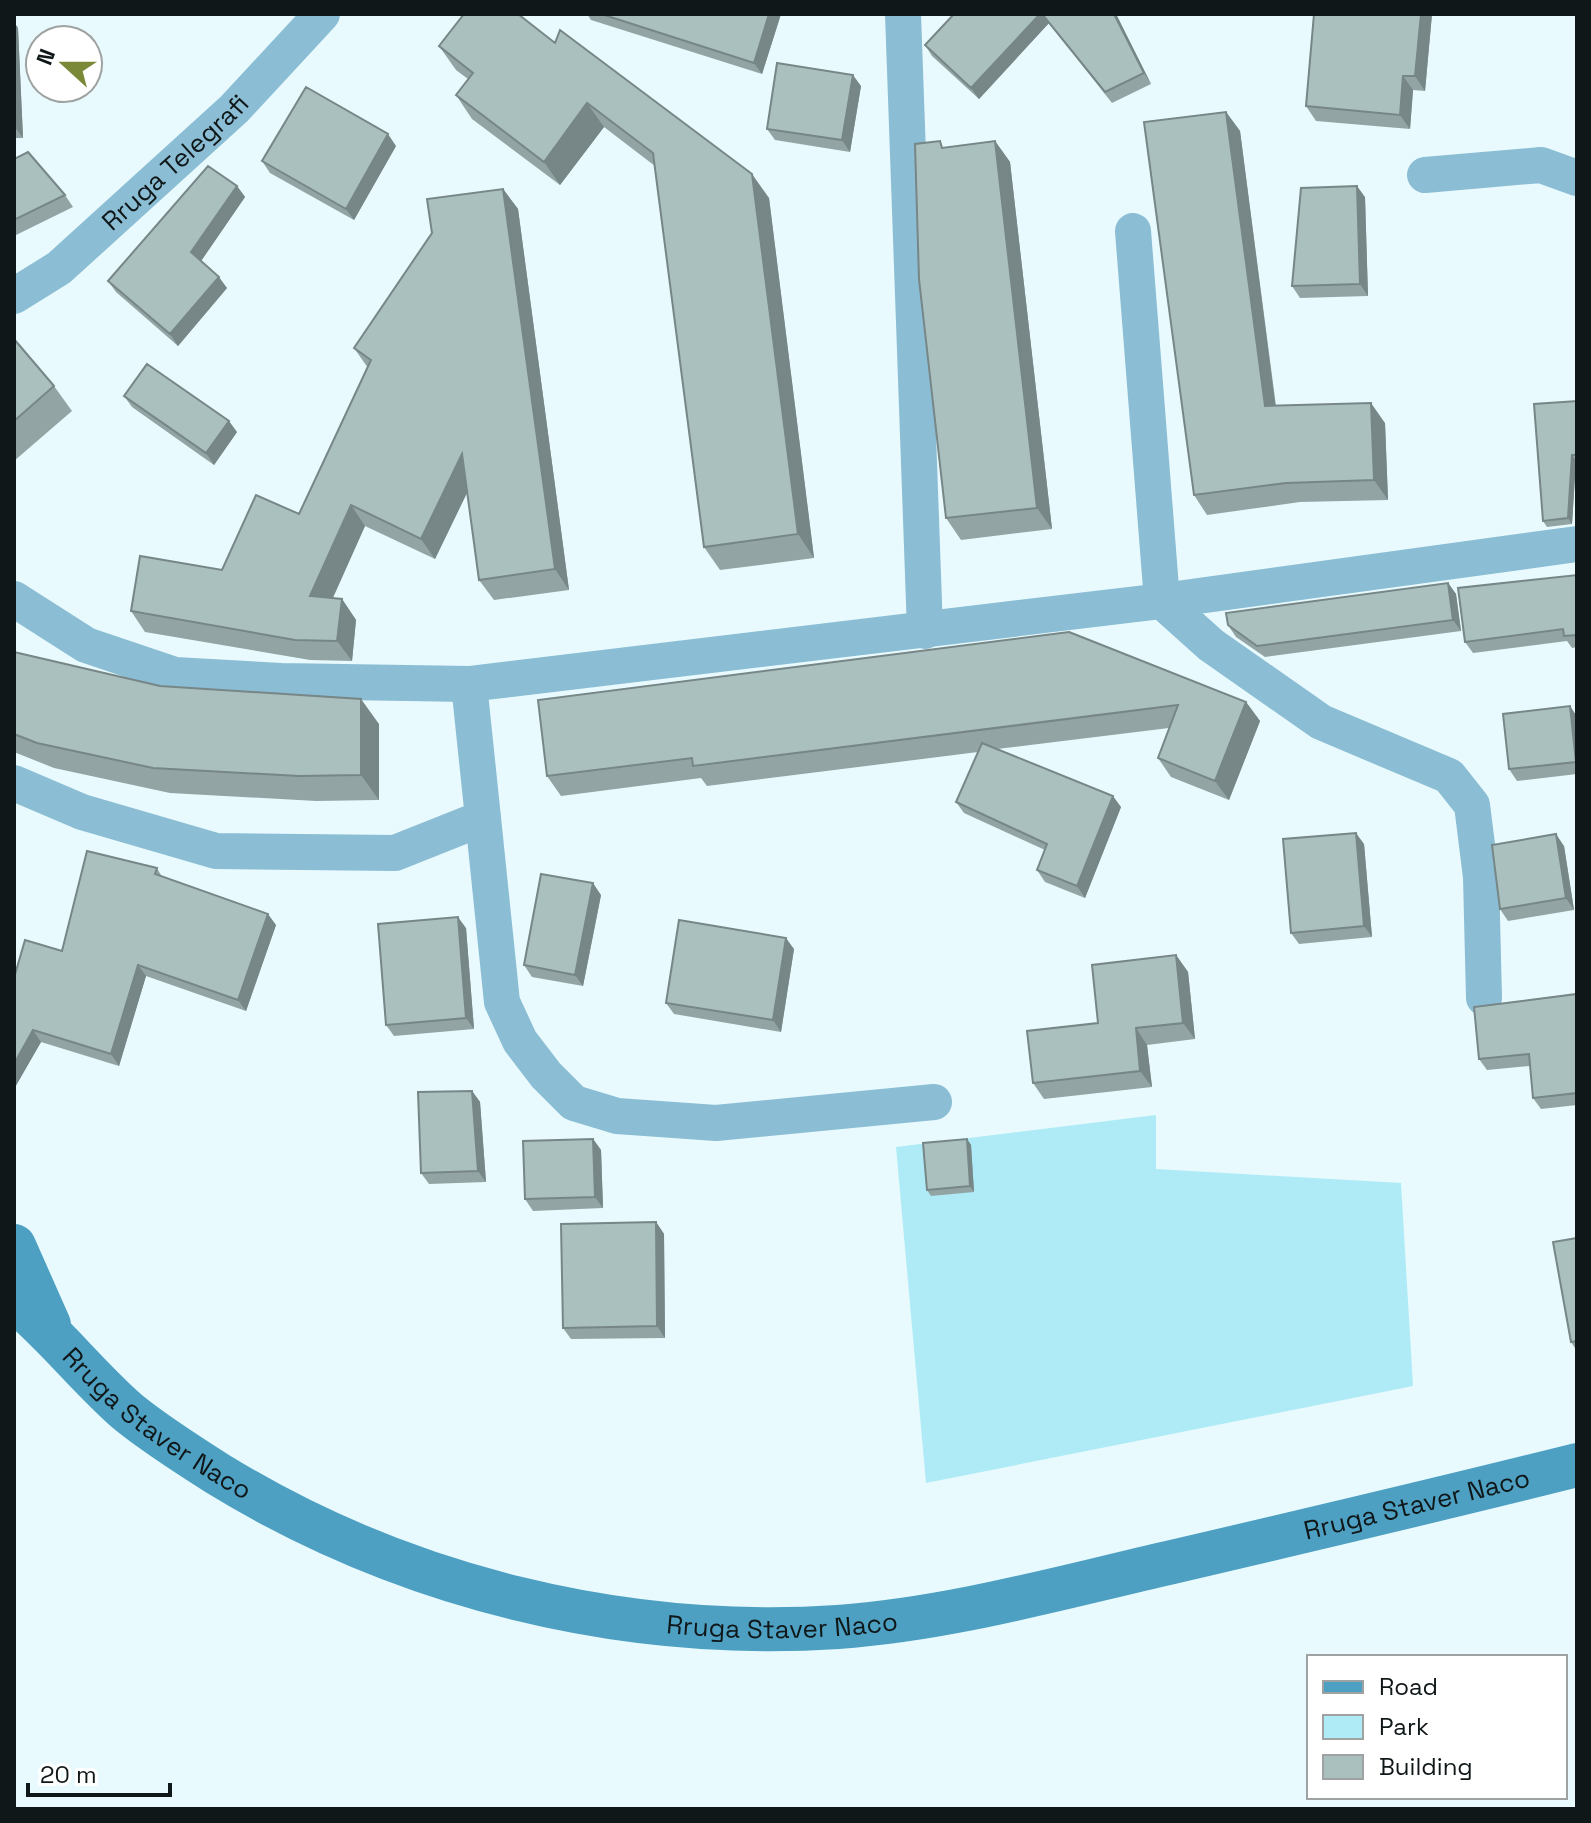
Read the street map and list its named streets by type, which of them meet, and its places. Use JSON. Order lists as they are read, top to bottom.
{
  "streets": {
    "main road": ["Rruga Staver Naco"],
    "street": ["Rruga Telegrafi"]
  },
  "legend": ["Road", "Park", "Building"],
  "scale_bar": "20 m",
  "north": "left"
}
